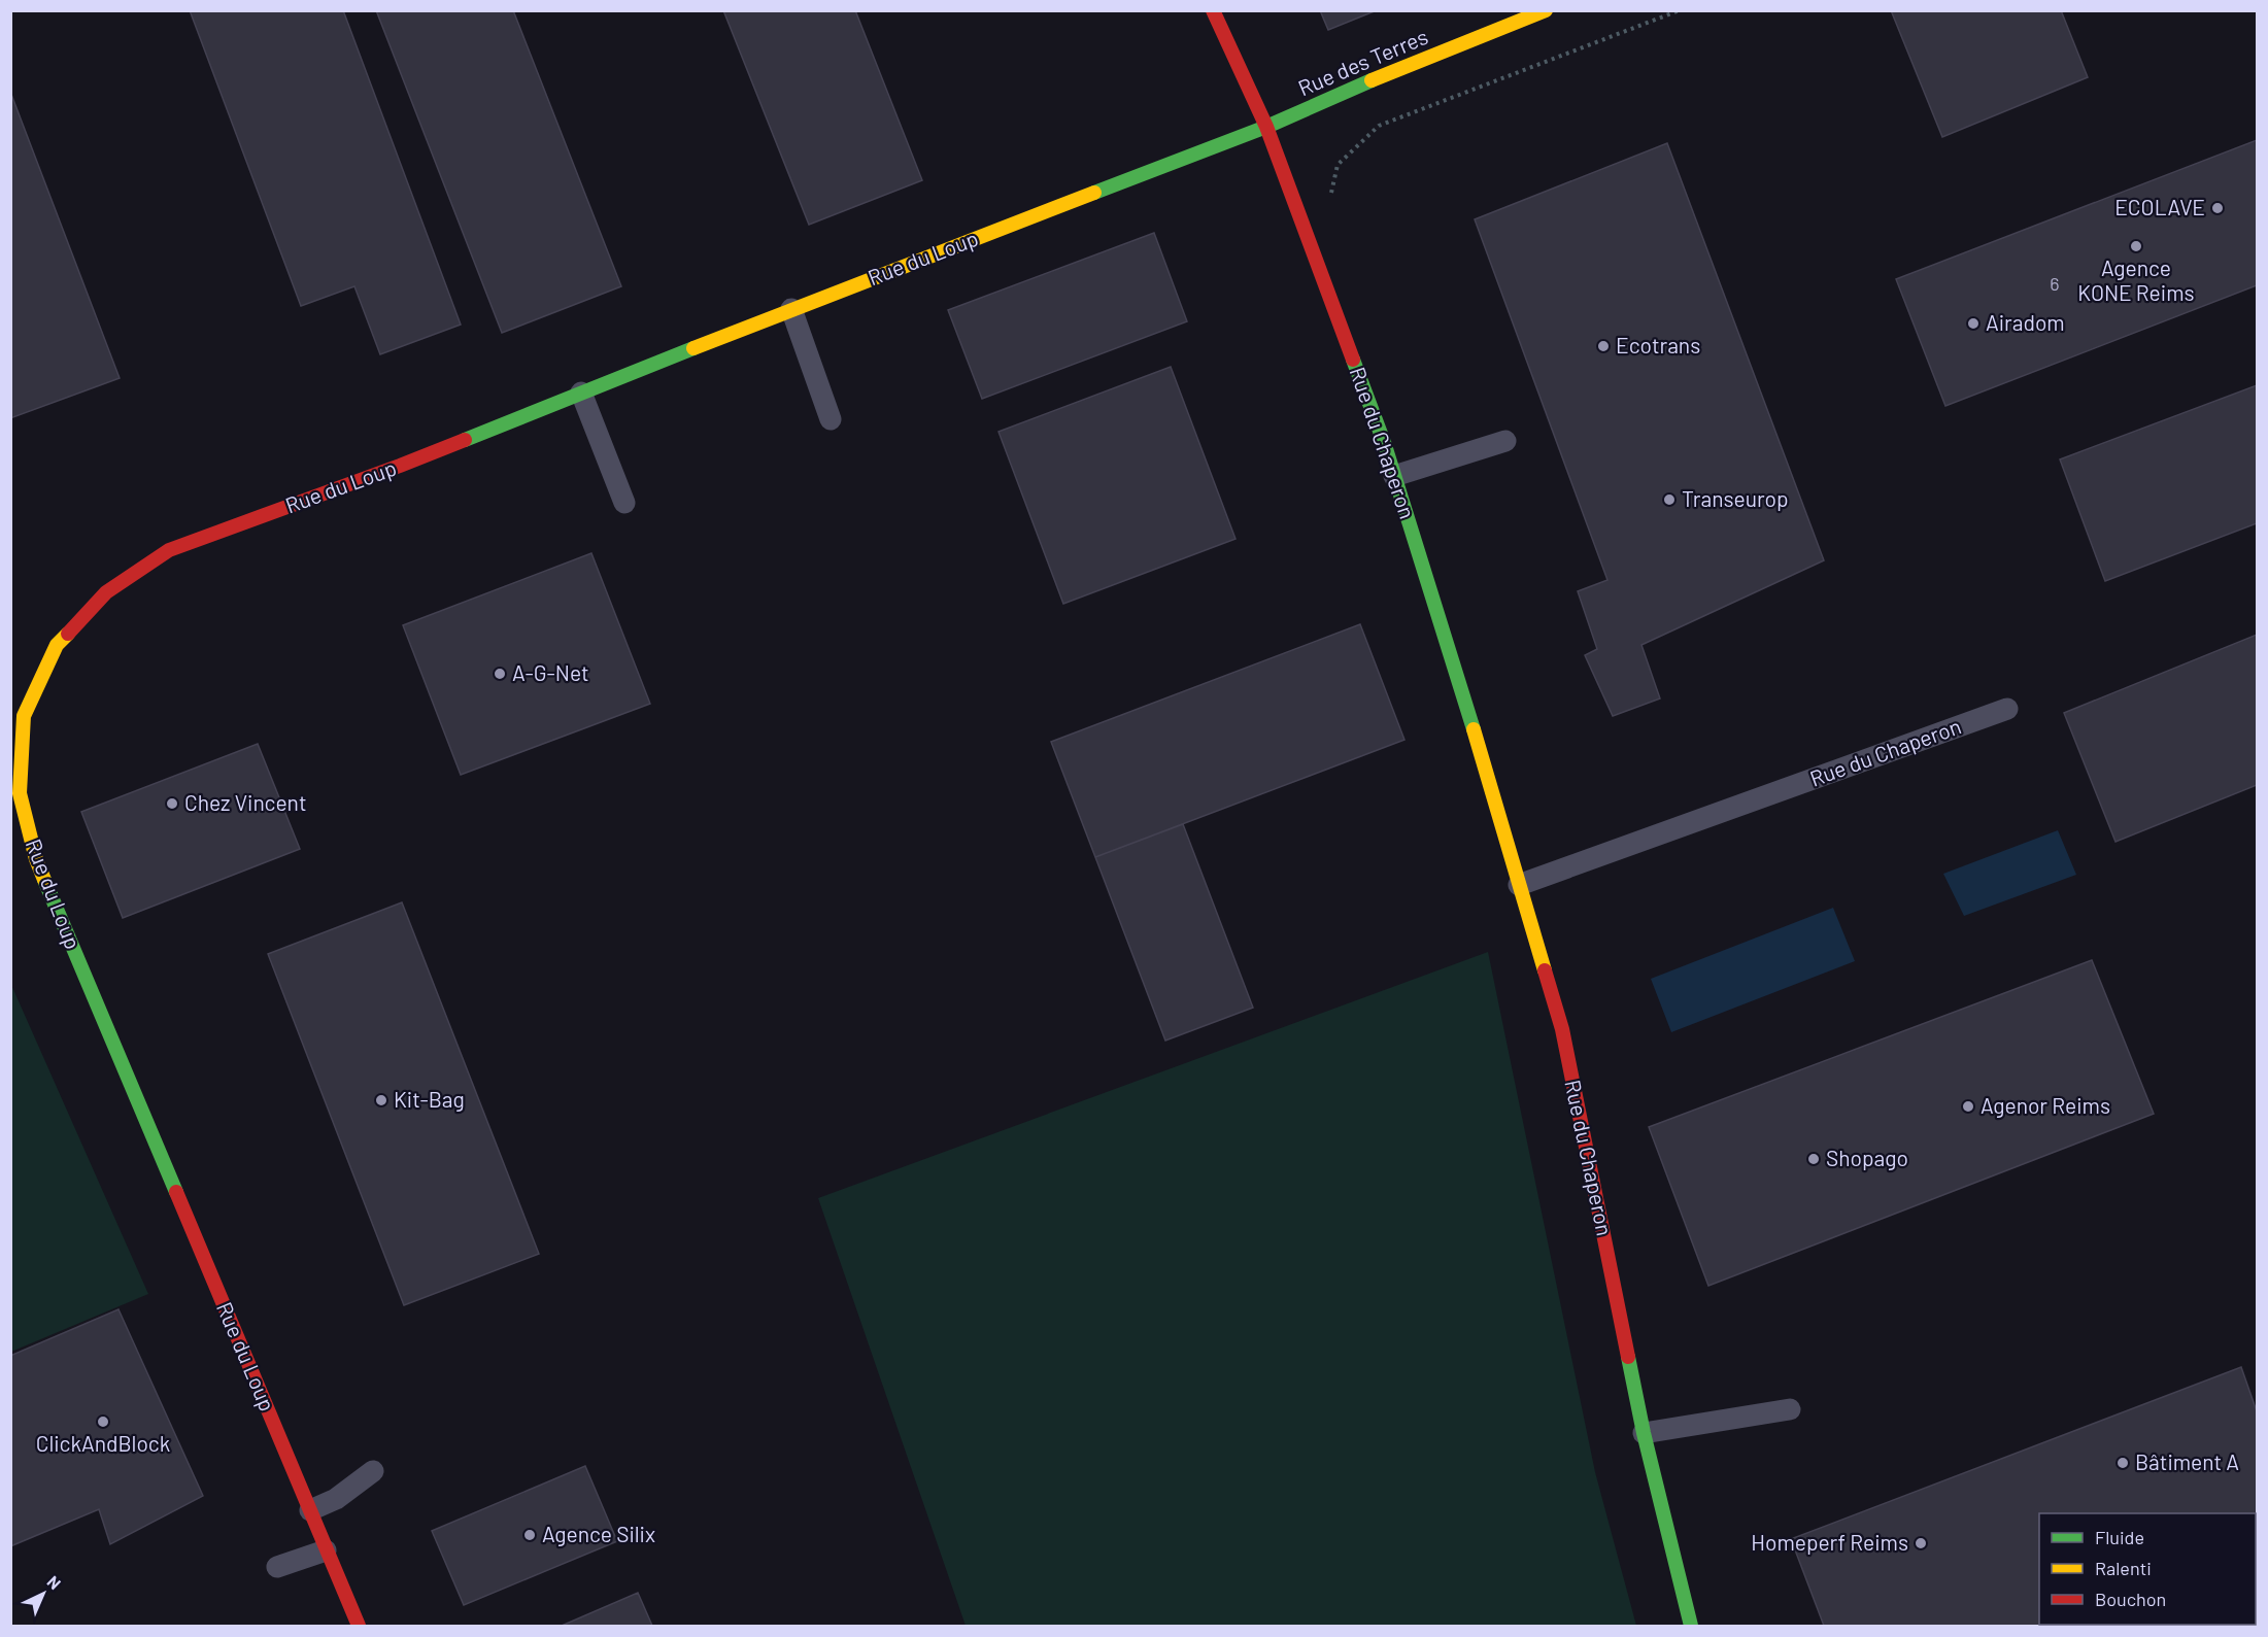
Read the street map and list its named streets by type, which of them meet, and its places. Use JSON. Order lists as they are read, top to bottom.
{
  "streets": {
    "street": ["Rue des Terres", "Rue du Loup", "Rue du Chaperon"]
  },
  "crossings": [
    ["Rue des Terres", "Rue du Loup"],
    ["Rue des Terres", "Rue du Chaperon"],
    ["Rue du Loup", "Rue du Chaperon"]
  ],
  "places": [
    "ECOLAVE",
    "Agence KONE Reims",
    "Airadom",
    "Ecotrans",
    "Transeurop",
    "A-G-Net",
    "Chez Vincent",
    "Kit-Bag",
    "Agenor Reims",
    "Shopago",
    "ClickAndBlock",
    "Bâtiment A",
    "Agence Silix",
    "Homeperf Reims"
  ],
  "house_numbers": ["6"],
  "legend": ["Fluide", "Ralenti", "Bouchon"],
  "north": "top right"
}
